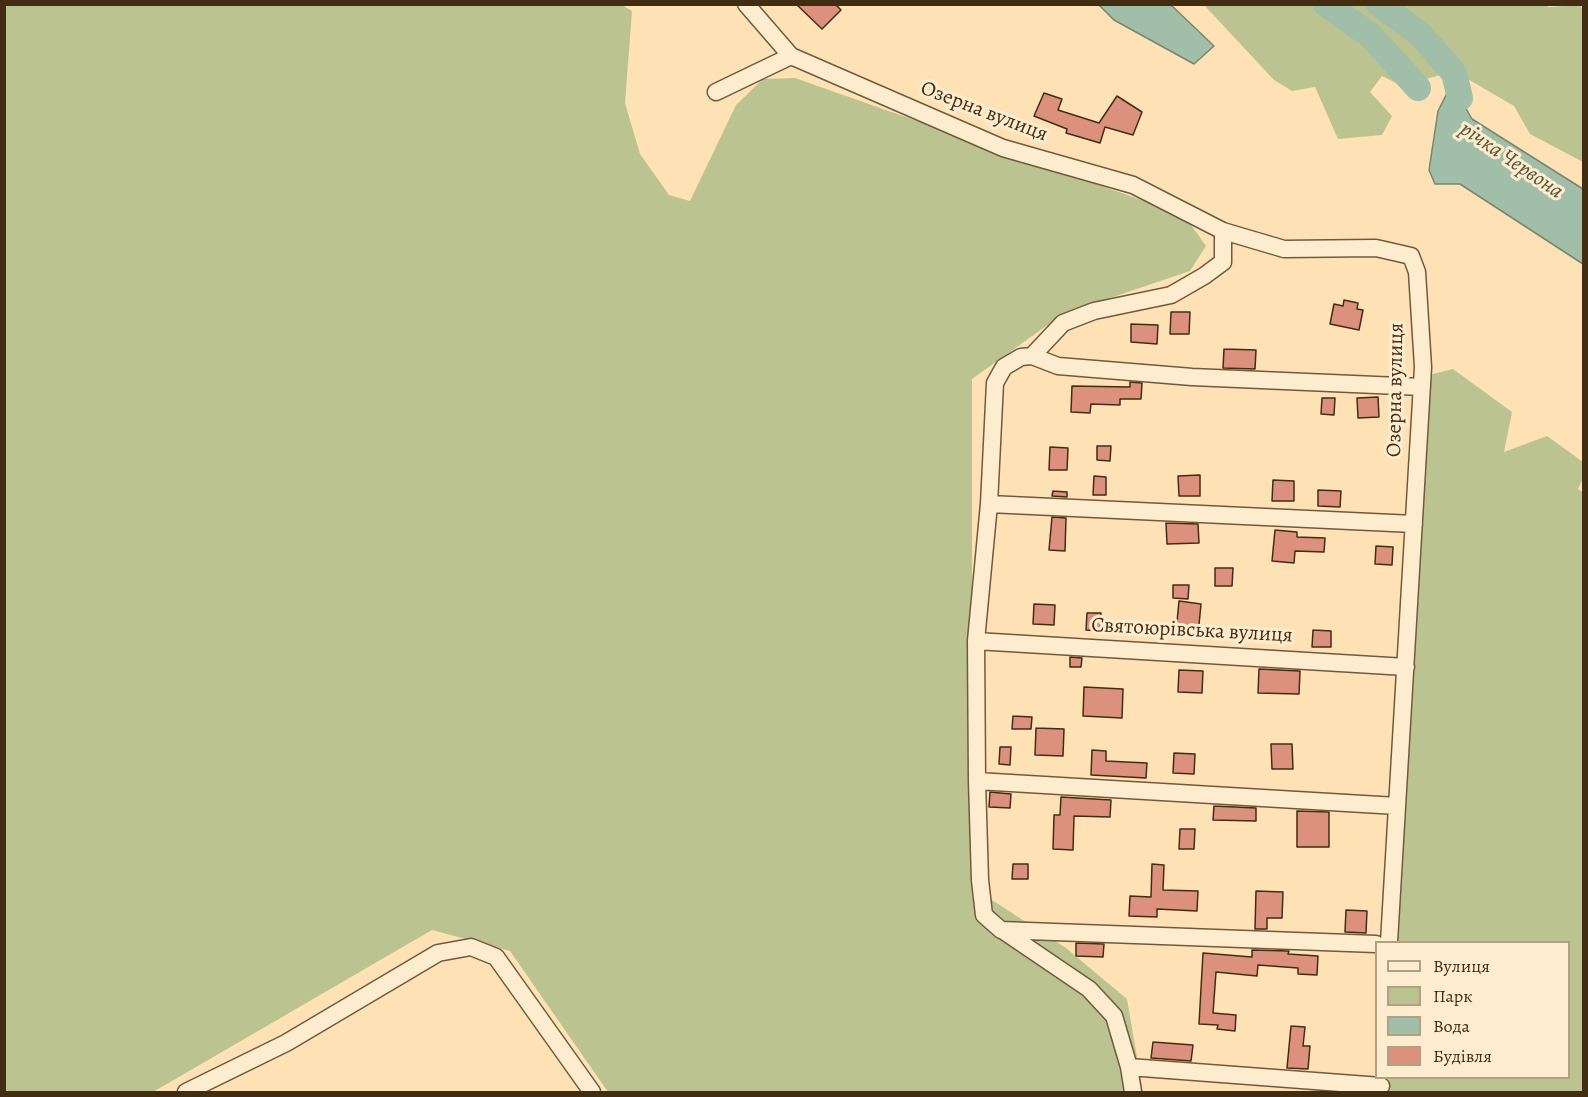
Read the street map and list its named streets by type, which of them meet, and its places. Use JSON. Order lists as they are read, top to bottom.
{
  "streets": {
    "street": ["Озерна вулиця", "Святоюрівська вулиця"]
  },
  "crossings": [
    ["Озерна вулиця", "Святоюрівська вулиця"]
  ],
  "water": ["річка Червона"],
  "legend": [
    "Вулиця",
    "Парк",
    "Вода",
    "Будівля"
  ]
}
